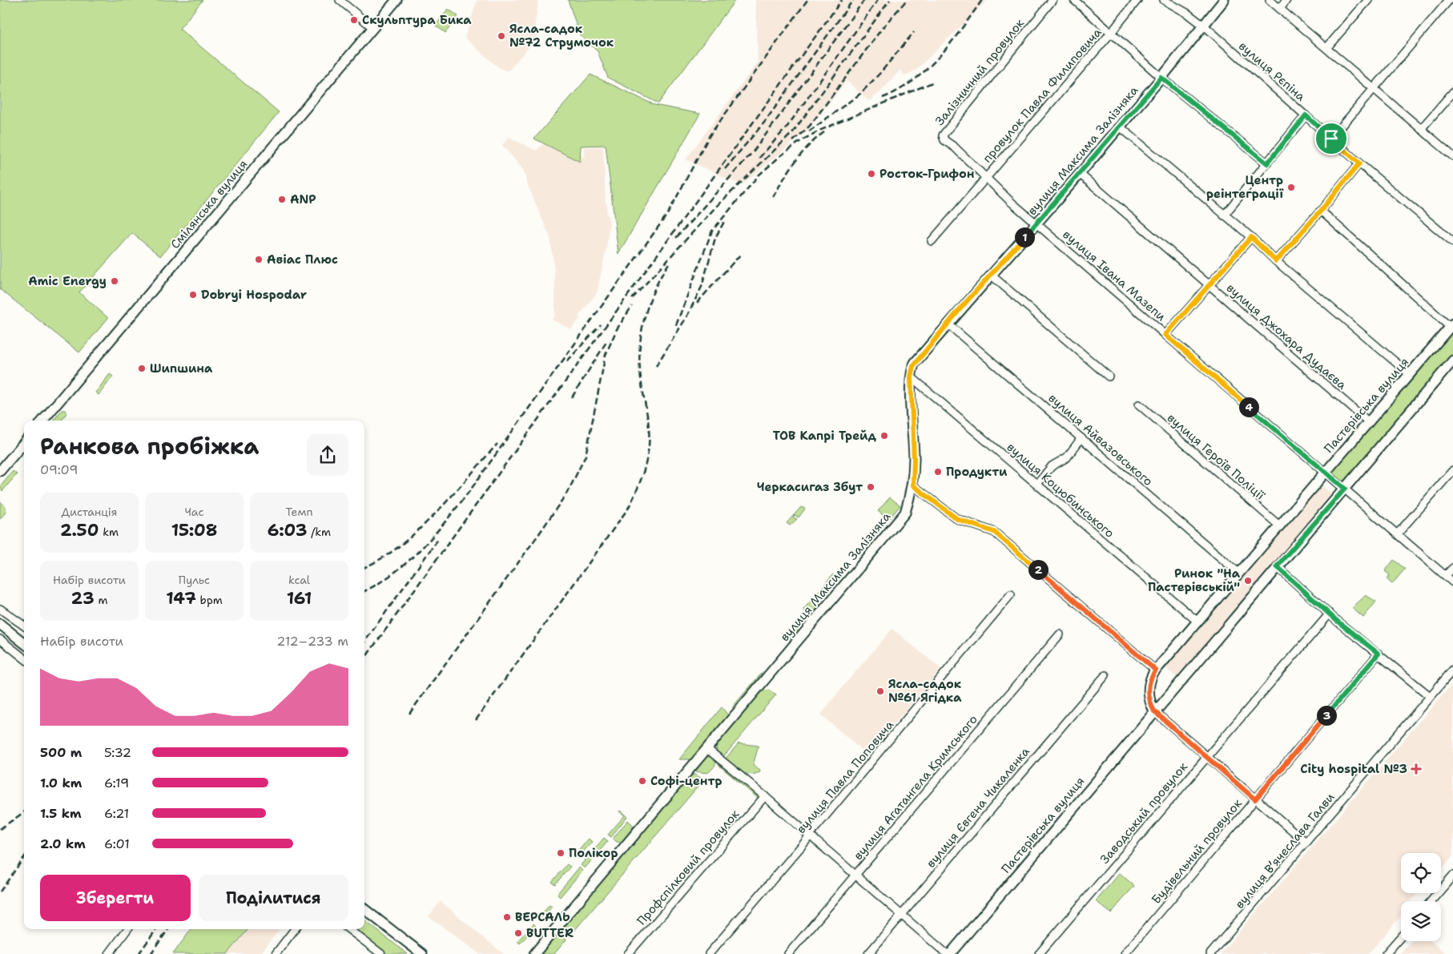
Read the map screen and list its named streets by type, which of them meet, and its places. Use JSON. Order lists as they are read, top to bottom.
{
  "streets": {
    "main road": ["вулиця Максима Залізняка", "Смілянська вулиця", "Пастерівська вулиця"],
    "street": [
      "вулиця Рєпіна",
      "Залізничний провулок",
      "провулок Павла Филиповича",
      "вулиця Івана Мазепи",
      "вулиця Джохара Дудаєва",
      "вулиця Айвазовського",
      "вулиця Героїв Поліції",
      "вулиця Коцюбинського",
      "вулиця Павла Поповича",
      "вулиця Агатангела Кримського",
      "вулиця Євгена Чикаленка",
      "Заводський провулок",
      "вулиця Вʼячеслава Галви",
      "Будівельний провулок",
      "Профспілковий провулок"
    ]
  },
  "crossings": [
    ["вулиця Рєпіна", "вулиця Максима Залізняка"],
    ["Залізничний провулок", "вулиця Івана Мазепи"],
    ["провулок Павла Филиповича", "вулиця Івана Мазепи"],
    ["вулиця Максима Залізняка", "вулиця Івана Мазепи"],
    ["вулиця Максима Залізняка", "вулиця Джохара Дудаєва"],
    ["вулиця Максима Залізняка", "вулиця Айвазовського"],
    ["вулиця Максима Залізняка", "вулиця Коцюбинського"],
    ["вулиця Івана Мазепи", "Пастерівська вулиця"],
    ["вулиця Джохара Дудаєва", "Пастерівська вулиця"],
    ["Пастерівська вулиця", "вулиця Айвазовського"],
    ["Пастерівська вулиця", "вулиця Героїв Поліції"],
    ["Пастерівська вулиця", "вулиця Коцюбинського"]
  ],
  "places": {
    "other": [
      "Cкульптура Бика",
      "Ясла-садок №72 Струмочок",
      "Росток-Грифон",
      "Центр реінтеграції",
      "ANP",
      "Авіас Плюс",
      "Amic Energy",
      "Dobryi Hospodar",
      "Шипшина",
      "ТОВ Капрі Трейд",
      "Продукти",
      "Черкасигаз Збут",
      "Ринок \"На Пастерівській\"",
      "Ясла-садок №61 Ягідка",
      "Софі-центр",
      "Полікор",
      "ВЕРСАЛЬ",
      "BUTTER"
    ],
    "health": ["City hospital №3"]
  },
  "page": {
    "pins": [
      "1",
      "4",
      "2",
      "3"
    ],
    "heading": ["Ранкова пробіжка", "09:09"],
    "stats": [
      ["Дистанція", "2.50 km"],
      ["Час", "15:08"],
      ["Темп", "6:03 /km"],
      ["Набір висоти", "23 m"],
      ["Пульс", "147 bpm"],
      ["kcal", "161"]
    ],
    "chart": ["Набір висоти", "212–233 m"],
    "list": [
      {
        "name": "500 m",
        "note": "5:32"
      },
      {
        "name": "1.0 km",
        "note": "6:19"
      },
      {
        "name": "1.5 km",
        "note": "6:21"
      },
      {
        "name": "2.0 km",
        "note": "6:01"
      }
    ],
    "buttons": ["Зберегти", "Поділитися"]
  }
}
